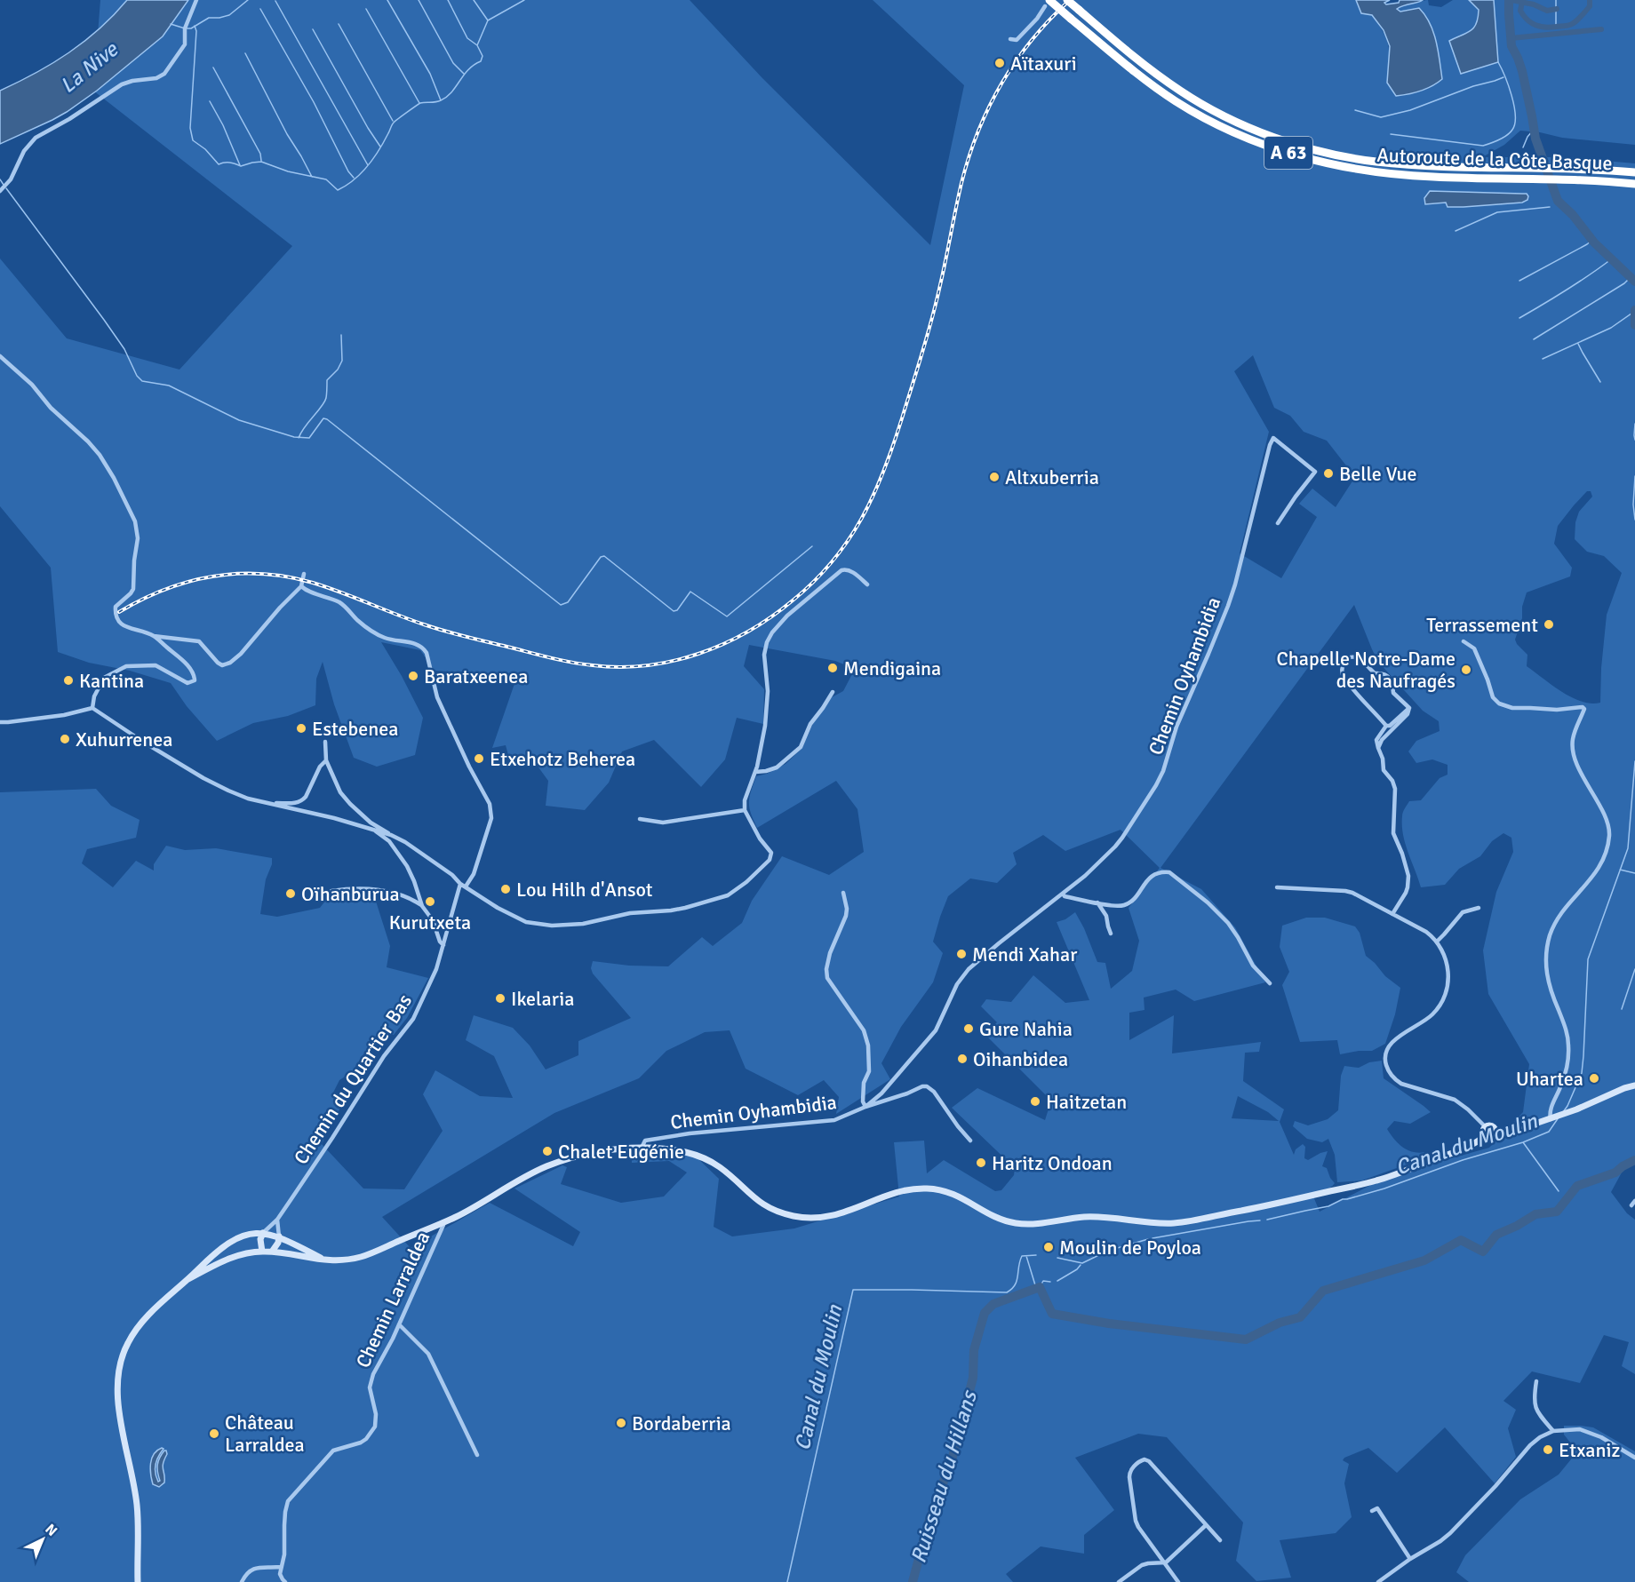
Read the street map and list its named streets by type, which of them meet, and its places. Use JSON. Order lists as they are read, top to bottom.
{
  "streets": {
    "highway": ["A 63", "Autoroute de la Côte Basque"],
    "street": ["Chemin Oyhambidia", "Chemin du Quartier Bas", "Chemin Larraldea"]
  },
  "water": ["La Nive", "Canal du Moulin", "Ruisseau du Hillans"],
  "places": [
    "Aïtaxuri",
    "Belle Vue",
    "Altxuberria",
    "Terrassement",
    "Mendigaina",
    "Chapelle Notre-Dame des Naufragés",
    "Baratxeenea",
    "Kantina",
    "Estebenea",
    "Xuhurrenea",
    "Etxehotz Beherea",
    "Lou Hilh d'Ansot",
    "Oïhanburua",
    "Kurutxeta",
    "Mendi Xahar",
    "Ikelaria",
    "Gure Nahia",
    "Oihanbidea",
    "Uhartea",
    "Haitzetan",
    "Chalet Eugénie",
    "Haritz Ondoan",
    "Moulin de Poyloa",
    "Bordaberria",
    "Château Larraldea",
    "Etxaniz"
  ],
  "north": "top right"
}
